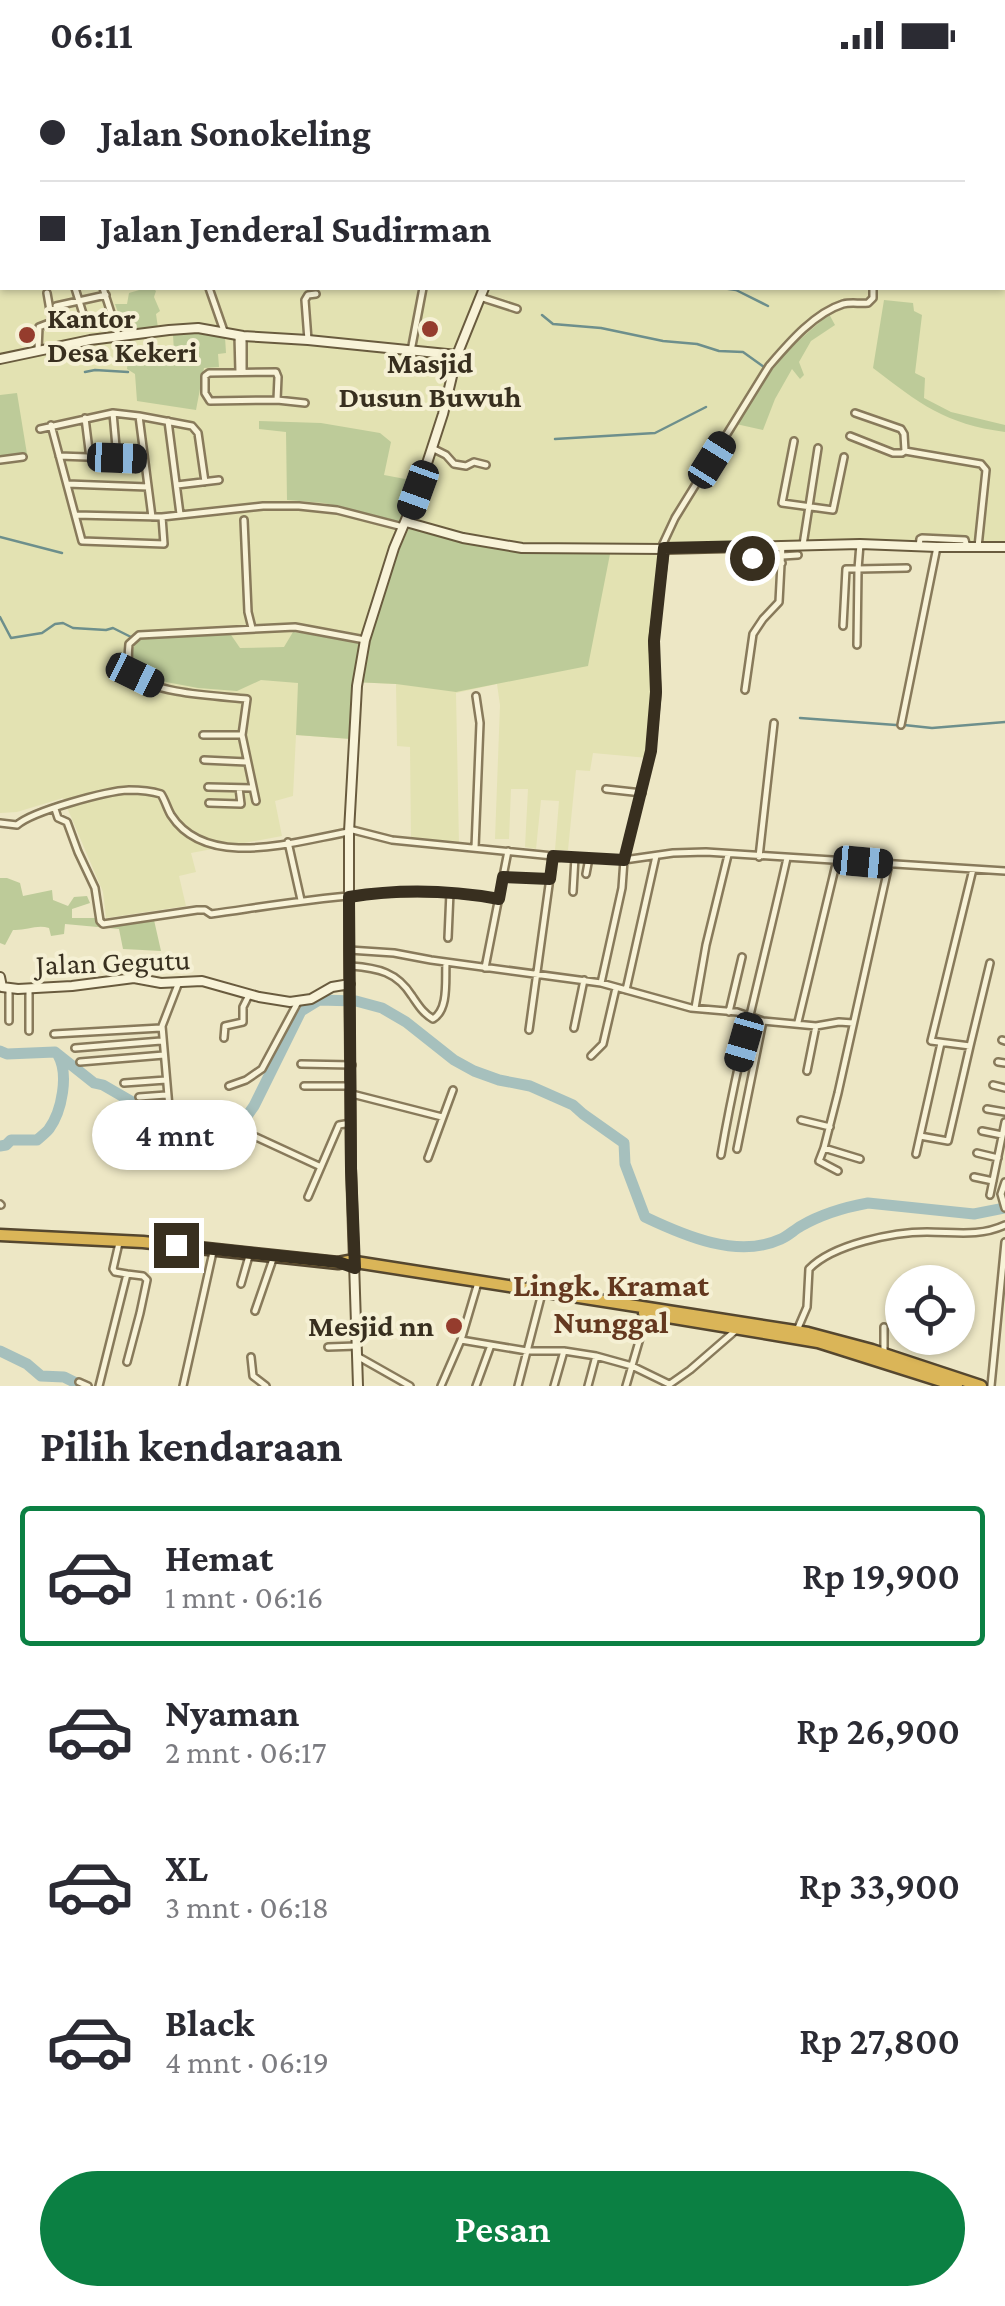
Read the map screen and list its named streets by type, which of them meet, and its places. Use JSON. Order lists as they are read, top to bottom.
{
  "streets": {
    "street": ["Jalan Gegutu"]
  },
  "districts": ["Lingk. Kramat Nunggal"],
  "places": ["Masjid Dusun Buwuh", "Kantor Desa Kekeri", "Mesjid nn"],
  "page": {
    "status": "06:11",
    "banner": ["Jalan Sonokeling", "Jalan Jenderal Sudirman"],
    "bubble": "4 mnt",
    "heading": "Pilih kendaraan",
    "list": [
      {
        "name": "Hemat",
        "note": "1 mnt · 06:16",
        "value": "Rp 19,900"
      },
      {
        "name": "Nyaman",
        "note": "2 mnt · 06:17",
        "value": "Rp 26,900"
      },
      {
        "name": "XL",
        "note": "3 mnt · 06:18",
        "value": "Rp 33,900"
      },
      {
        "name": "Black",
        "note": "4 mnt · 06:19",
        "value": "Rp 27,800"
      }
    ],
    "buttons": "Pesan"
  }
}
